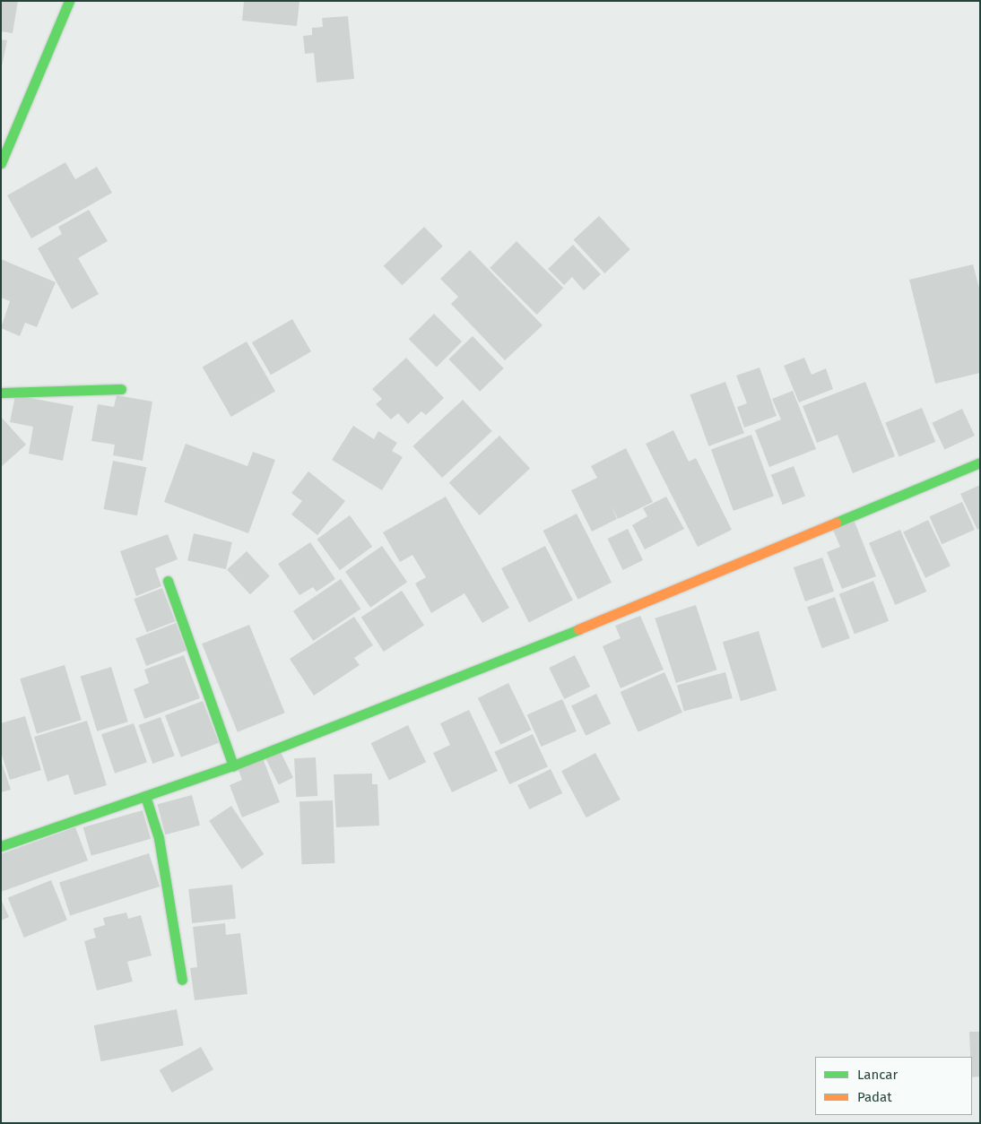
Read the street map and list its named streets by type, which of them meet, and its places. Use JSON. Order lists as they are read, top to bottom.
{
  "legend": ["Lancar", "Padat"]
}
